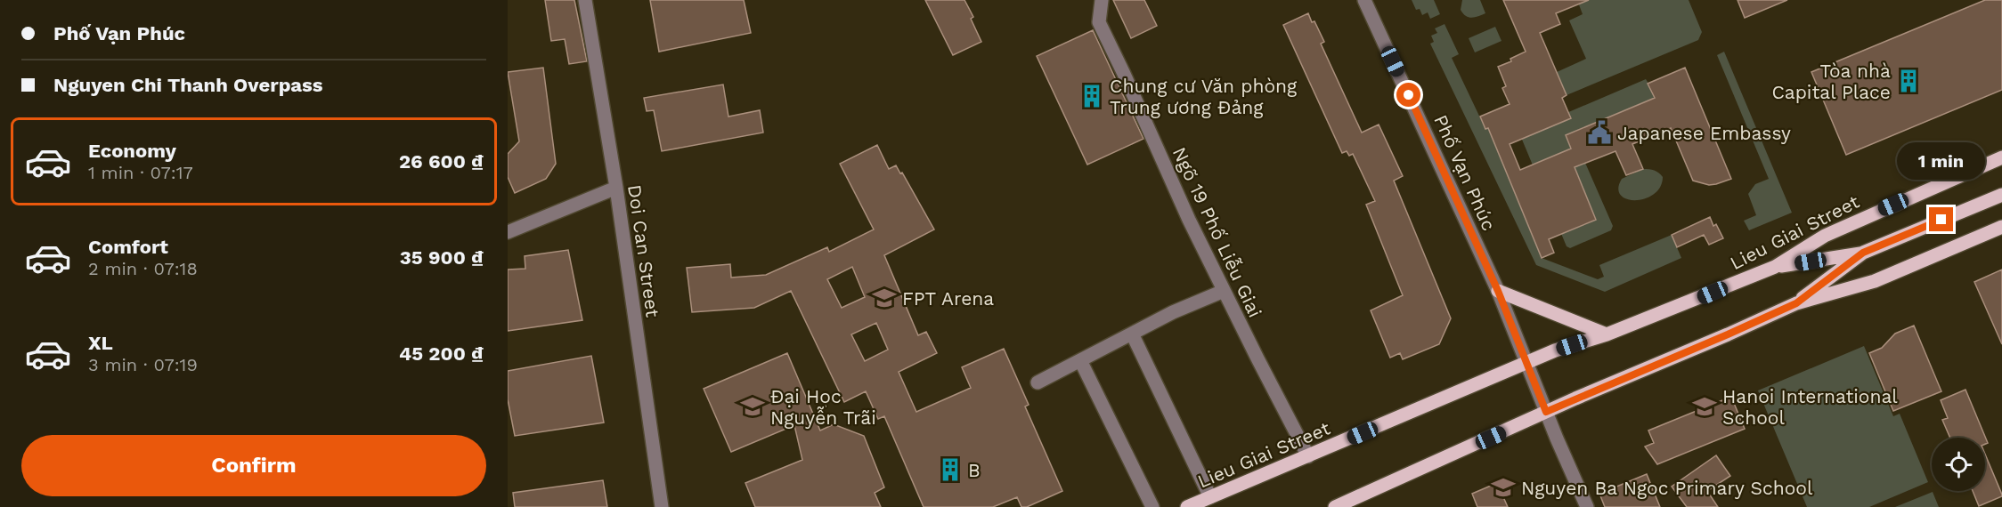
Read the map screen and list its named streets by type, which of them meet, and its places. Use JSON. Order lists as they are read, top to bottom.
{
  "streets": {
    "main road": ["Lieu Giai Street"],
    "street": ["Phố Vạn Phúc", "Ngõ 19 Phố Liễu Giai", "Doi Can Street"]
  },
  "crossings": [
    ["Phố Vạn Phúc", "Lieu Giai Street"],
    ["Ngõ 19 Phố Liễu Giai", "Lieu Giai Street"]
  ],
  "places": {
    "building": ["Tòa nhà Capital Place", "Chung cư Văn phòng Trung ương Đảng", "B"],
    "public building": ["Japanese Embassy"],
    "school or university": [
      "FPT Arena",
      "Đại Học Nguyễn Trãi",
      "Hanoi International School",
      "Nguyen Ba Ngoc Primary School"
    ]
  },
  "page": {
    "banner": ["Phố Vạn Phúc", "Nguyen Chi Thanh Overpass"],
    "list": [
      {
        "name": "Economy",
        "note": "1 min · 07:17",
        "value": "26 600 ₫"
      },
      {
        "name": "Comfort",
        "note": "2 min · 07:18",
        "value": "35 900 ₫"
      },
      {
        "name": "XL",
        "note": "3 min · 07:19",
        "value": "45 200 ₫"
      }
    ],
    "bubble": "1 min",
    "buttons": "Confirm"
  }
}
